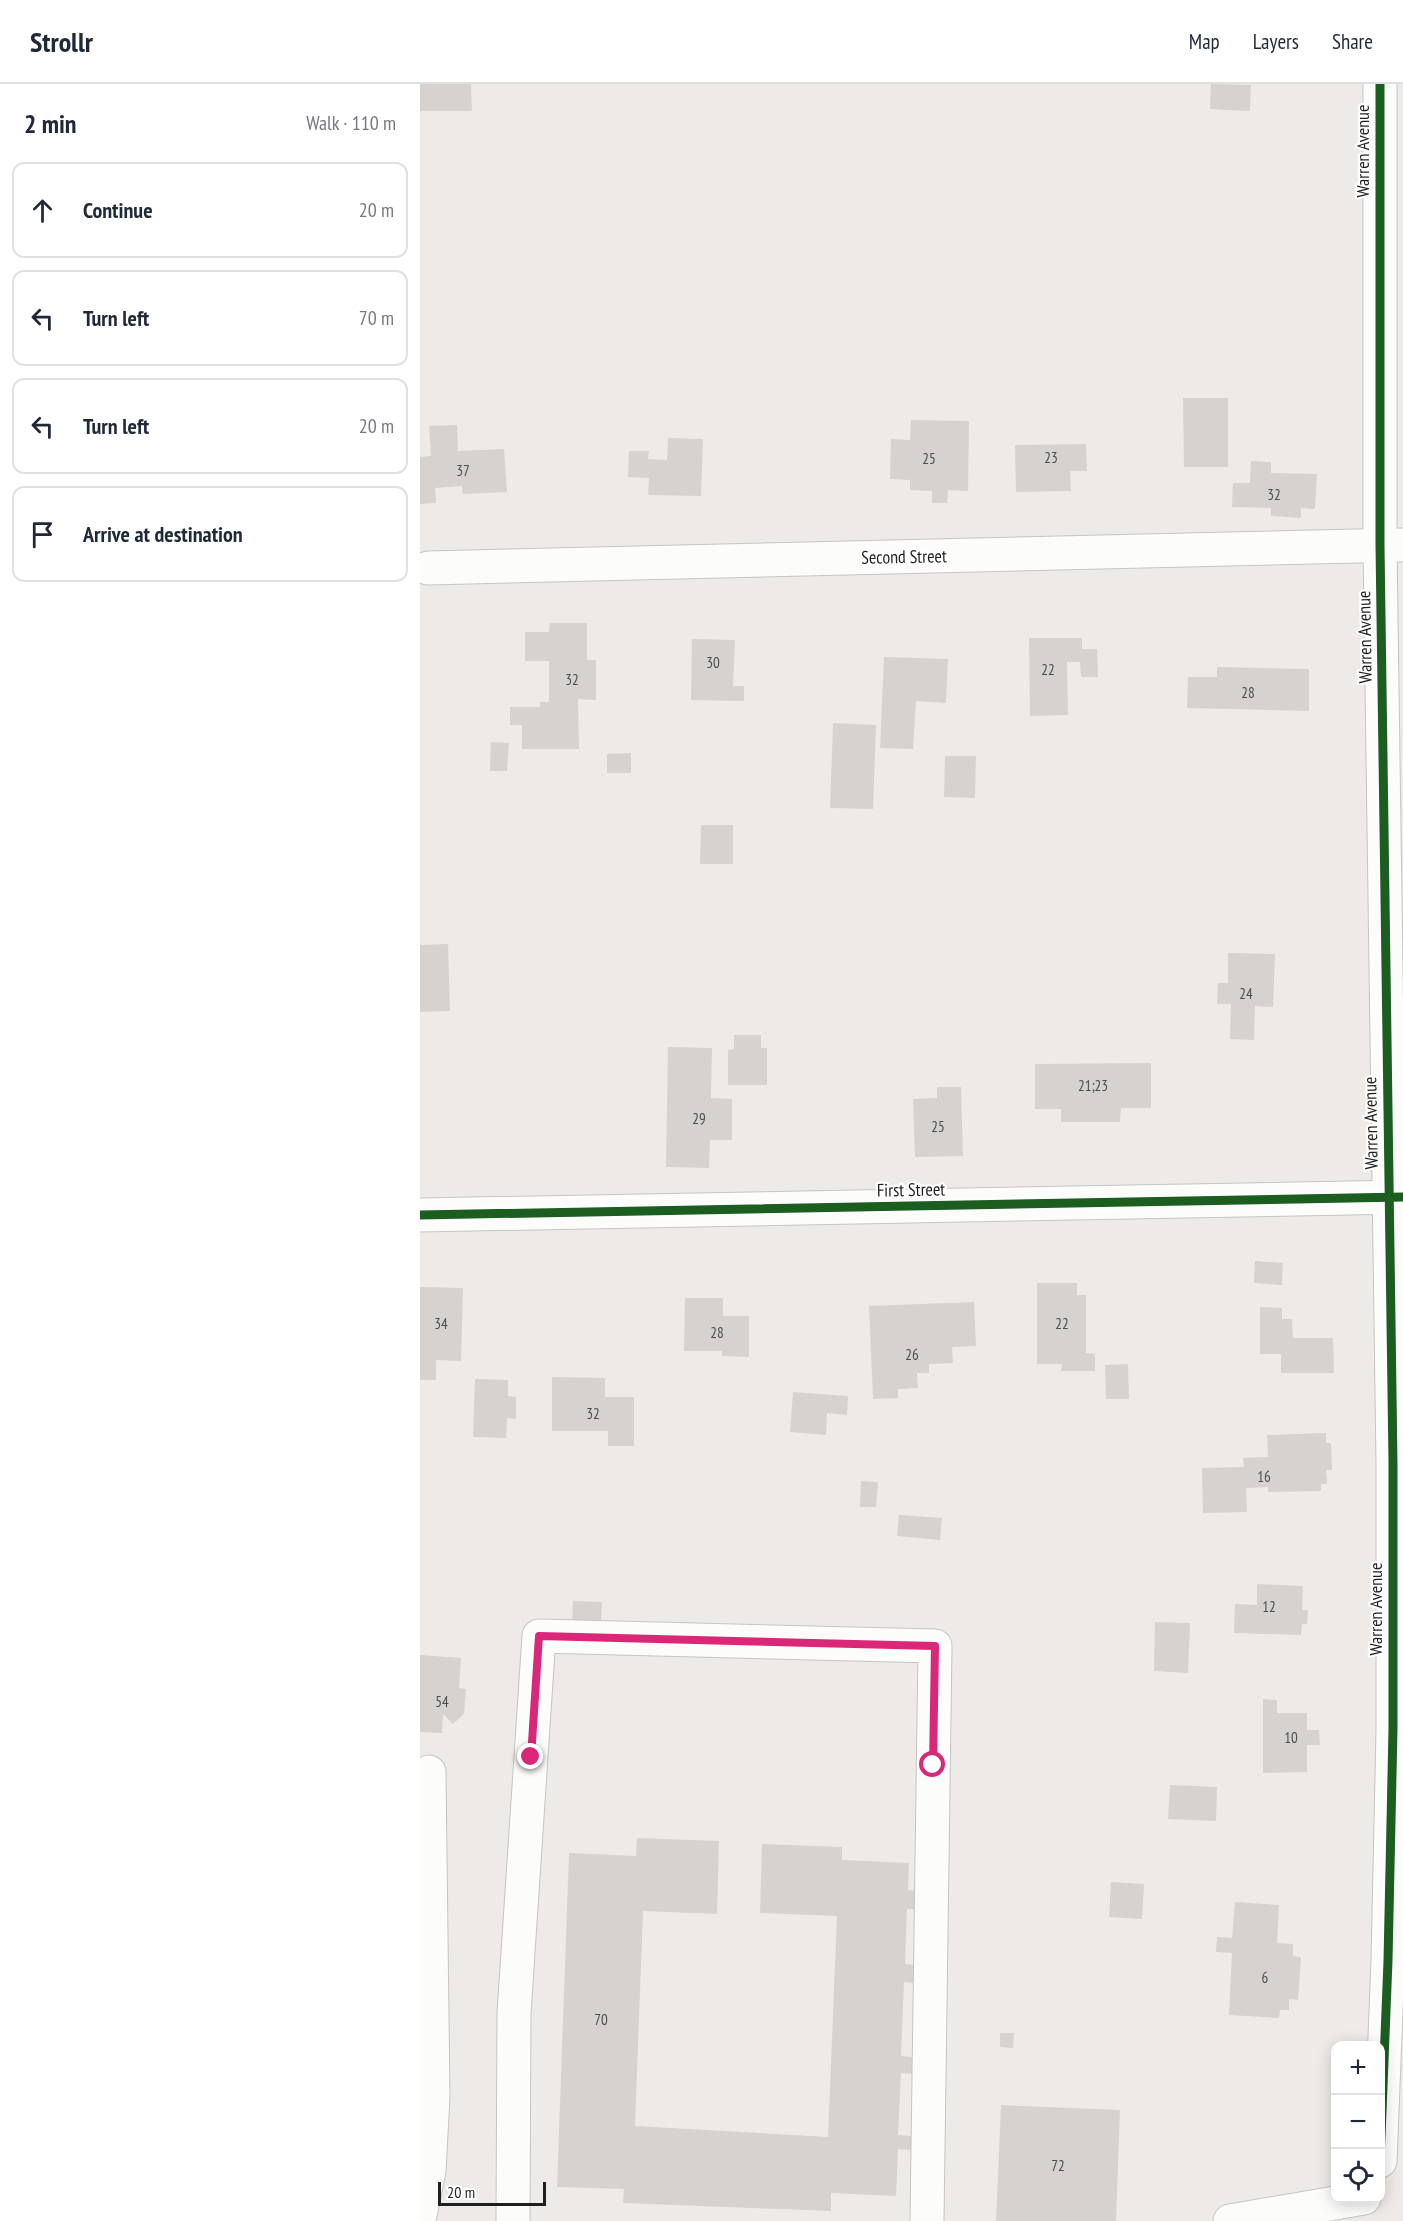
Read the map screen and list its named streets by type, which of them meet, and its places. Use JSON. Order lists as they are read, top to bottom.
{
  "streets": {
    "street": ["Warren Avenue", "Second Street", "First Street"]
  },
  "crossings": [
    ["Warren Avenue", "Second Street"],
    ["Warren Avenue", "First Street"]
  ],
  "house_numbers": [
    "23",
    "25",
    "37",
    "32",
    "30",
    "22",
    "32",
    "28",
    "24",
    "21;23",
    "29",
    "25",
    "34",
    "22",
    "28",
    "26",
    "32",
    "16",
    "12",
    "54",
    "10",
    "6",
    "70",
    "72"
  ],
  "scale_bar": "20 m",
  "page": {
    "header": "Strollr",
    "nav": ["Map", "Layers", "Share"],
    "heading": ["2 min", "Walk · 110 m"],
    "list": [
      ["Continue", "20 m"],
      ["Turn left", "70 m"],
      ["Turn left", "20 m"],
      "Arrive at destination"
    ],
    "map_buttons": ["+", "−"],
    "scale": "20 m"
  }
}
